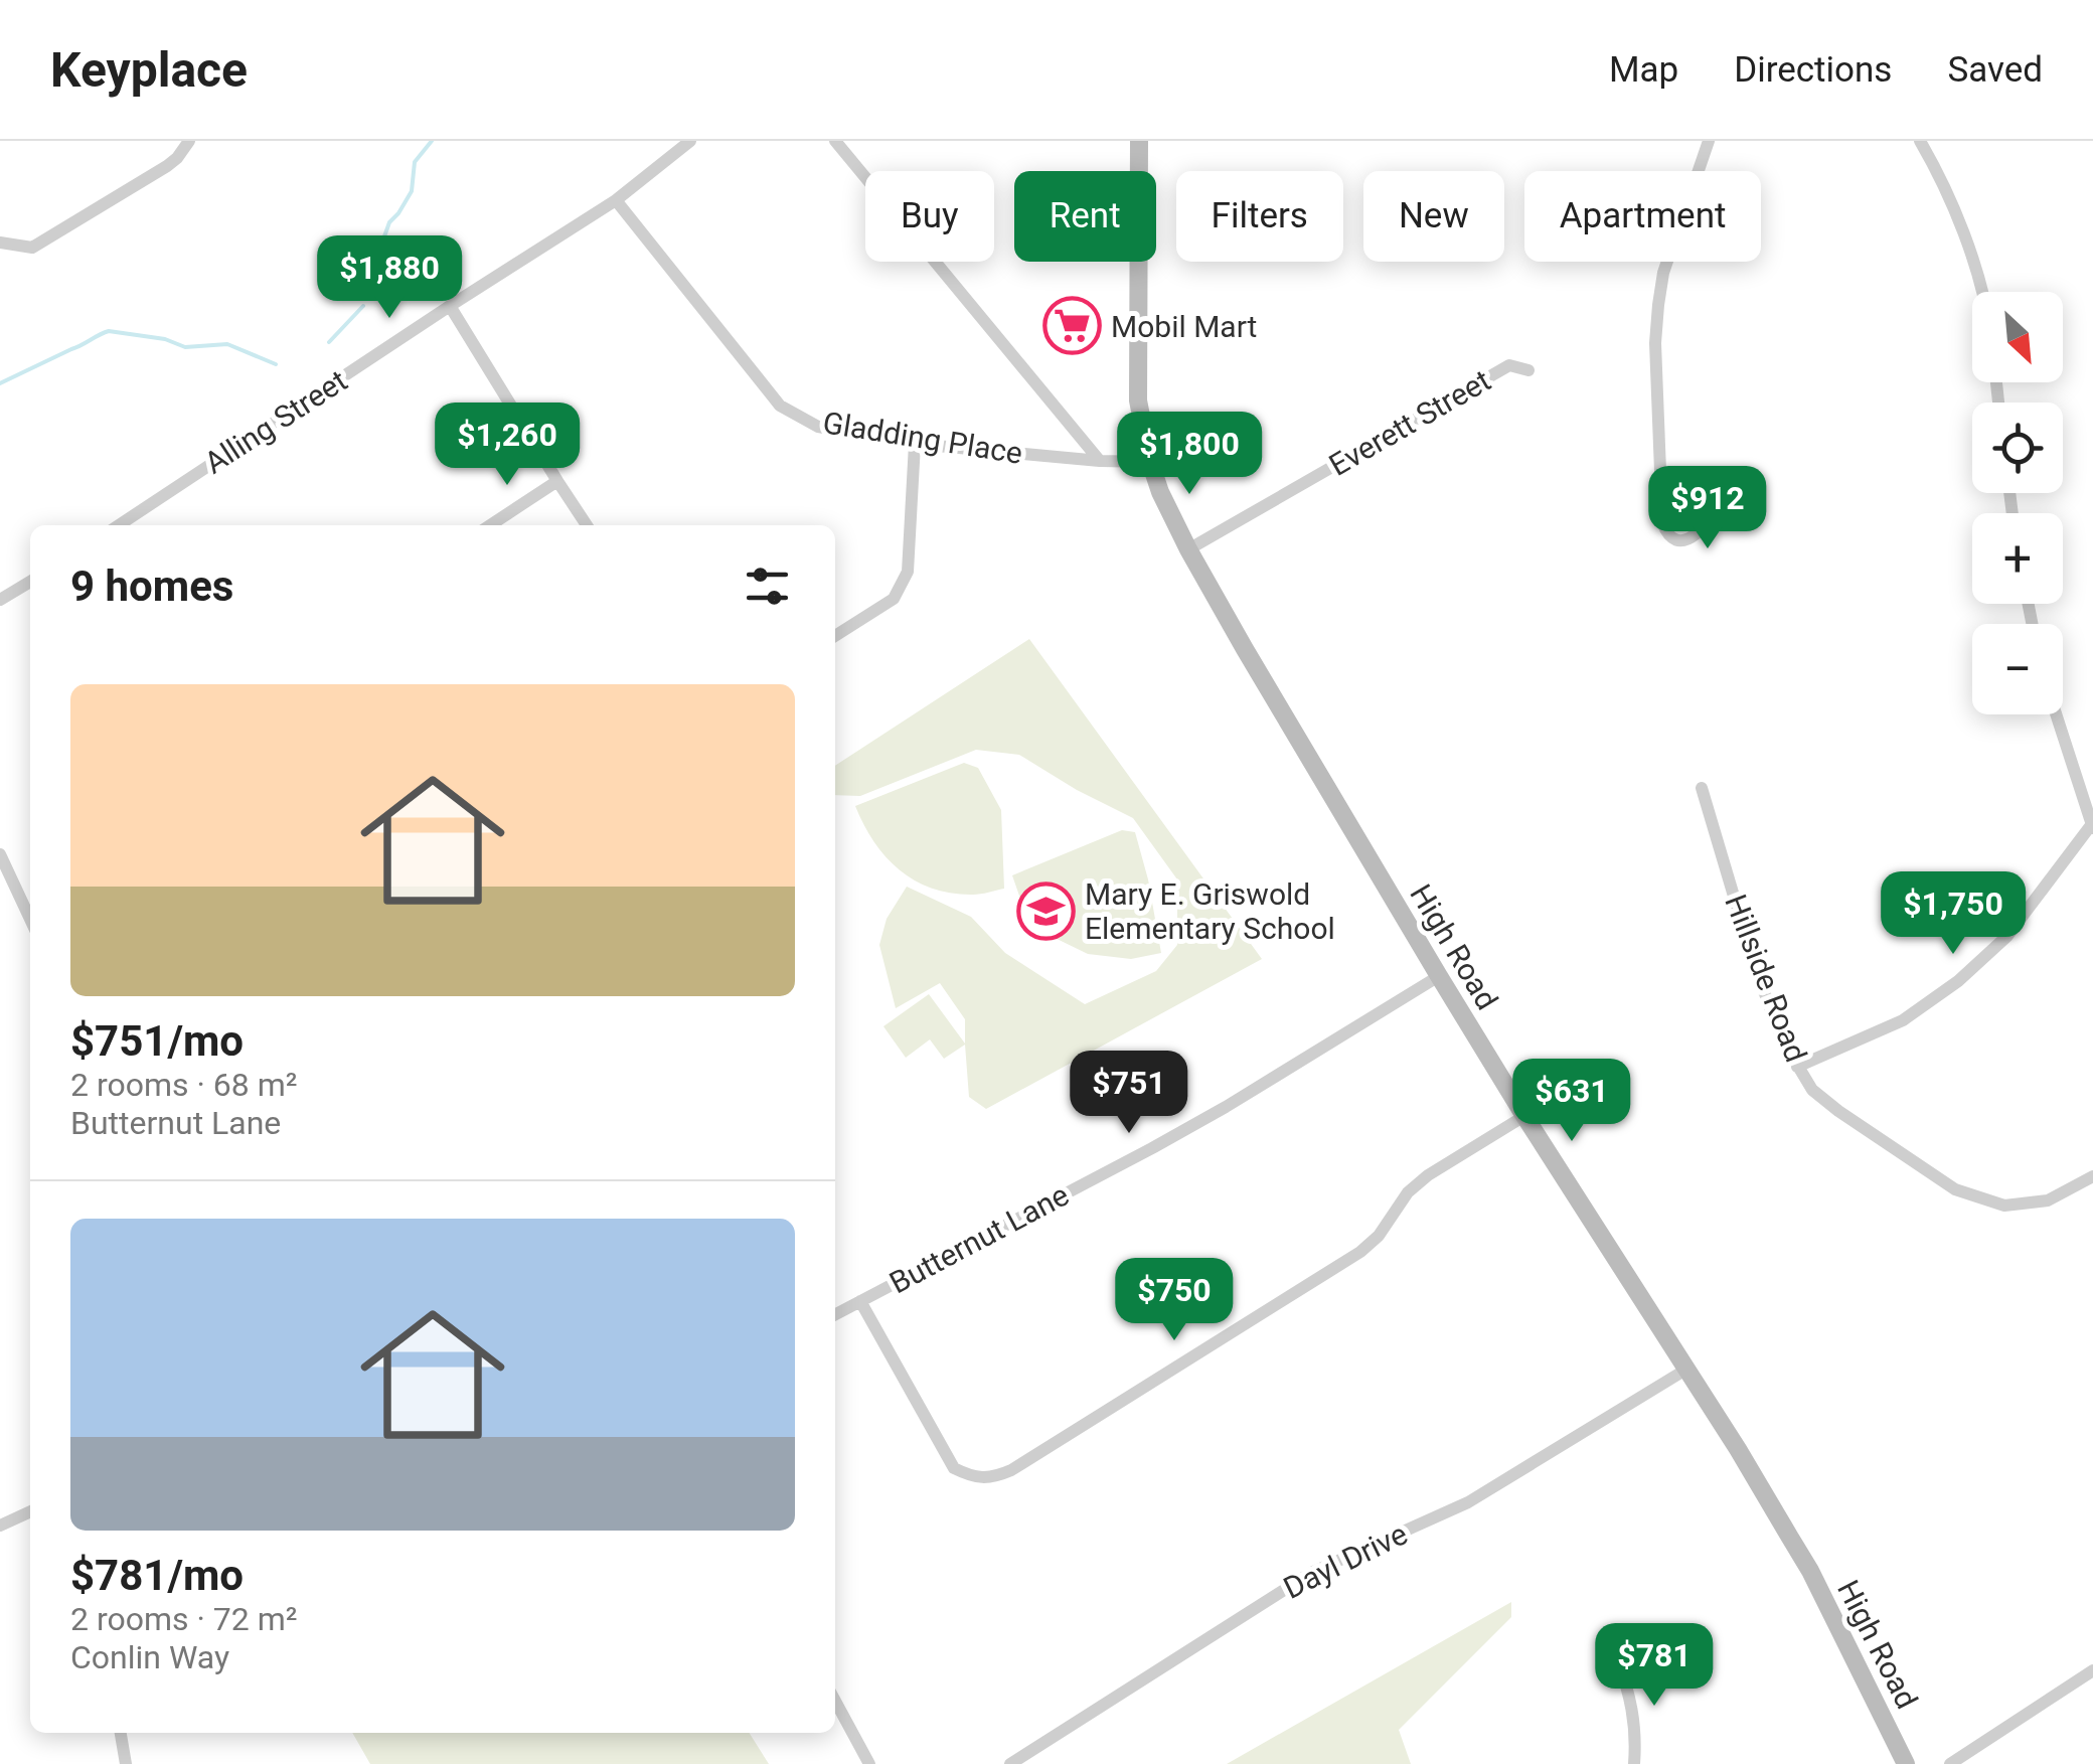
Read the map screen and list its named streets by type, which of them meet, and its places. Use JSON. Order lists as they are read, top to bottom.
{
  "streets": {
    "main road": ["High Road"],
    "street": [
      "Alling Street",
      "Everett Street",
      "Gladding Place",
      "Hillside Road",
      "Butternut Lane",
      "Dayl Drive"
    ]
  },
  "crossings": [
    ["Alling Street", "Gladding Place"],
    ["Everett Street", "High Road"],
    ["Gladding Place", "High Road"],
    ["High Road", "Butternut Lane"],
    ["High Road", "Dayl Drive"]
  ],
  "places": {
    "supermarket": ["Mobil Mart"],
    "school or university": ["Mary E. Griswold Elementary School"]
  },
  "north": "bottom right",
  "page": {
    "header": "Keyplace",
    "nav": ["Map", "Directions", "Saved"],
    "chip": [
      "Buy",
      "Rent",
      "Filters",
      "New",
      "Apartment"
    ],
    "price": [
      "$1,880",
      "$1,260",
      "$1,800",
      "$912",
      "$1,750",
      "$751",
      "$631",
      "$750",
      "$781"
    ],
    "map_buttons": ["+", "−"],
    "heading": "9 homes",
    "list": [
      {
        "name": "$751/mo",
        "note": "2 rooms · 68 m² · Butternut Lane"
      },
      {
        "name": "$781/mo",
        "note": "2 rooms · 72 m² · Conlin Way"
      }
    ]
  }
}
